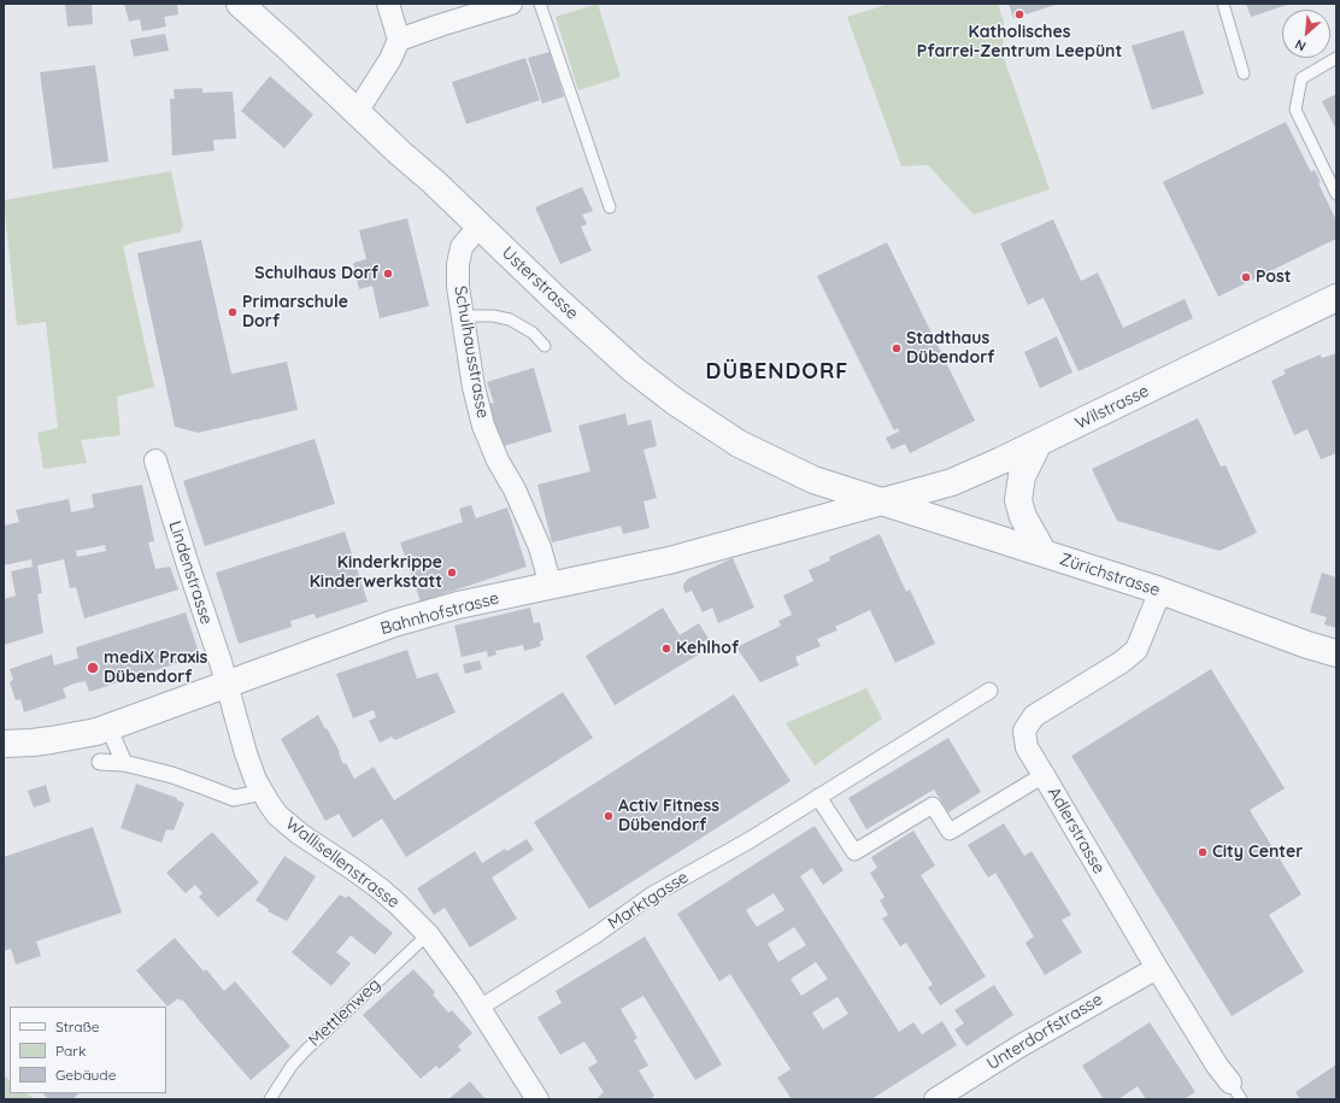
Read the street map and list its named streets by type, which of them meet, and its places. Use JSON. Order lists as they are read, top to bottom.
{
  "streets": {
    "street": [
      "Usterstrasse",
      "Schulhausstrasse",
      "Wilstrasse",
      "Lindenstrasse",
      "Zürichstrasse",
      "Bahnhofstrasse",
      "Adlerstrasse",
      "Wallisellenstrasse",
      "Marktgasse",
      "Unterdorfstrasse"
    ],
    "lane": ["Mettlenweg"]
  },
  "crossings": [
    ["Usterstrasse", "Schulhausstrasse"],
    ["Usterstrasse", "Wilstrasse"],
    ["Usterstrasse", "Zürichstrasse"],
    ["Usterstrasse", "Bahnhofstrasse"],
    ["Schulhausstrasse", "Bahnhofstrasse"],
    ["Wilstrasse", "Zürichstrasse"],
    ["Wilstrasse", "Bahnhofstrasse"],
    ["Lindenstrasse", "Bahnhofstrasse"],
    ["Lindenstrasse", "Wallisellenstrasse"],
    ["Zürichstrasse", "Bahnhofstrasse"],
    ["Zürichstrasse", "Adlerstrasse"],
    ["Bahnhofstrasse", "Wallisellenstrasse"],
    ["Adlerstrasse", "Unterdorfstrasse"],
    ["Wallisellenstrasse", "Marktgasse"],
    ["Wallisellenstrasse", "Mettlenweg"]
  ],
  "districts": ["DÜBENDORF"],
  "places": [
    "Katholisches Pfarrei-Zentrum Leepünt",
    "Schulhaus Dorf",
    "Post",
    "Primarschule Dorf",
    "Stadthaus Dübendorf",
    "Kinderkrippe Kinderwerkstatt",
    "Kehlhof",
    "mediX Praxis Dübendorf",
    "Activ Fitness Dübendorf",
    "City Center"
  ],
  "legend": ["Straße", "Park", "Gebäude"],
  "north": "bottom left"
}
